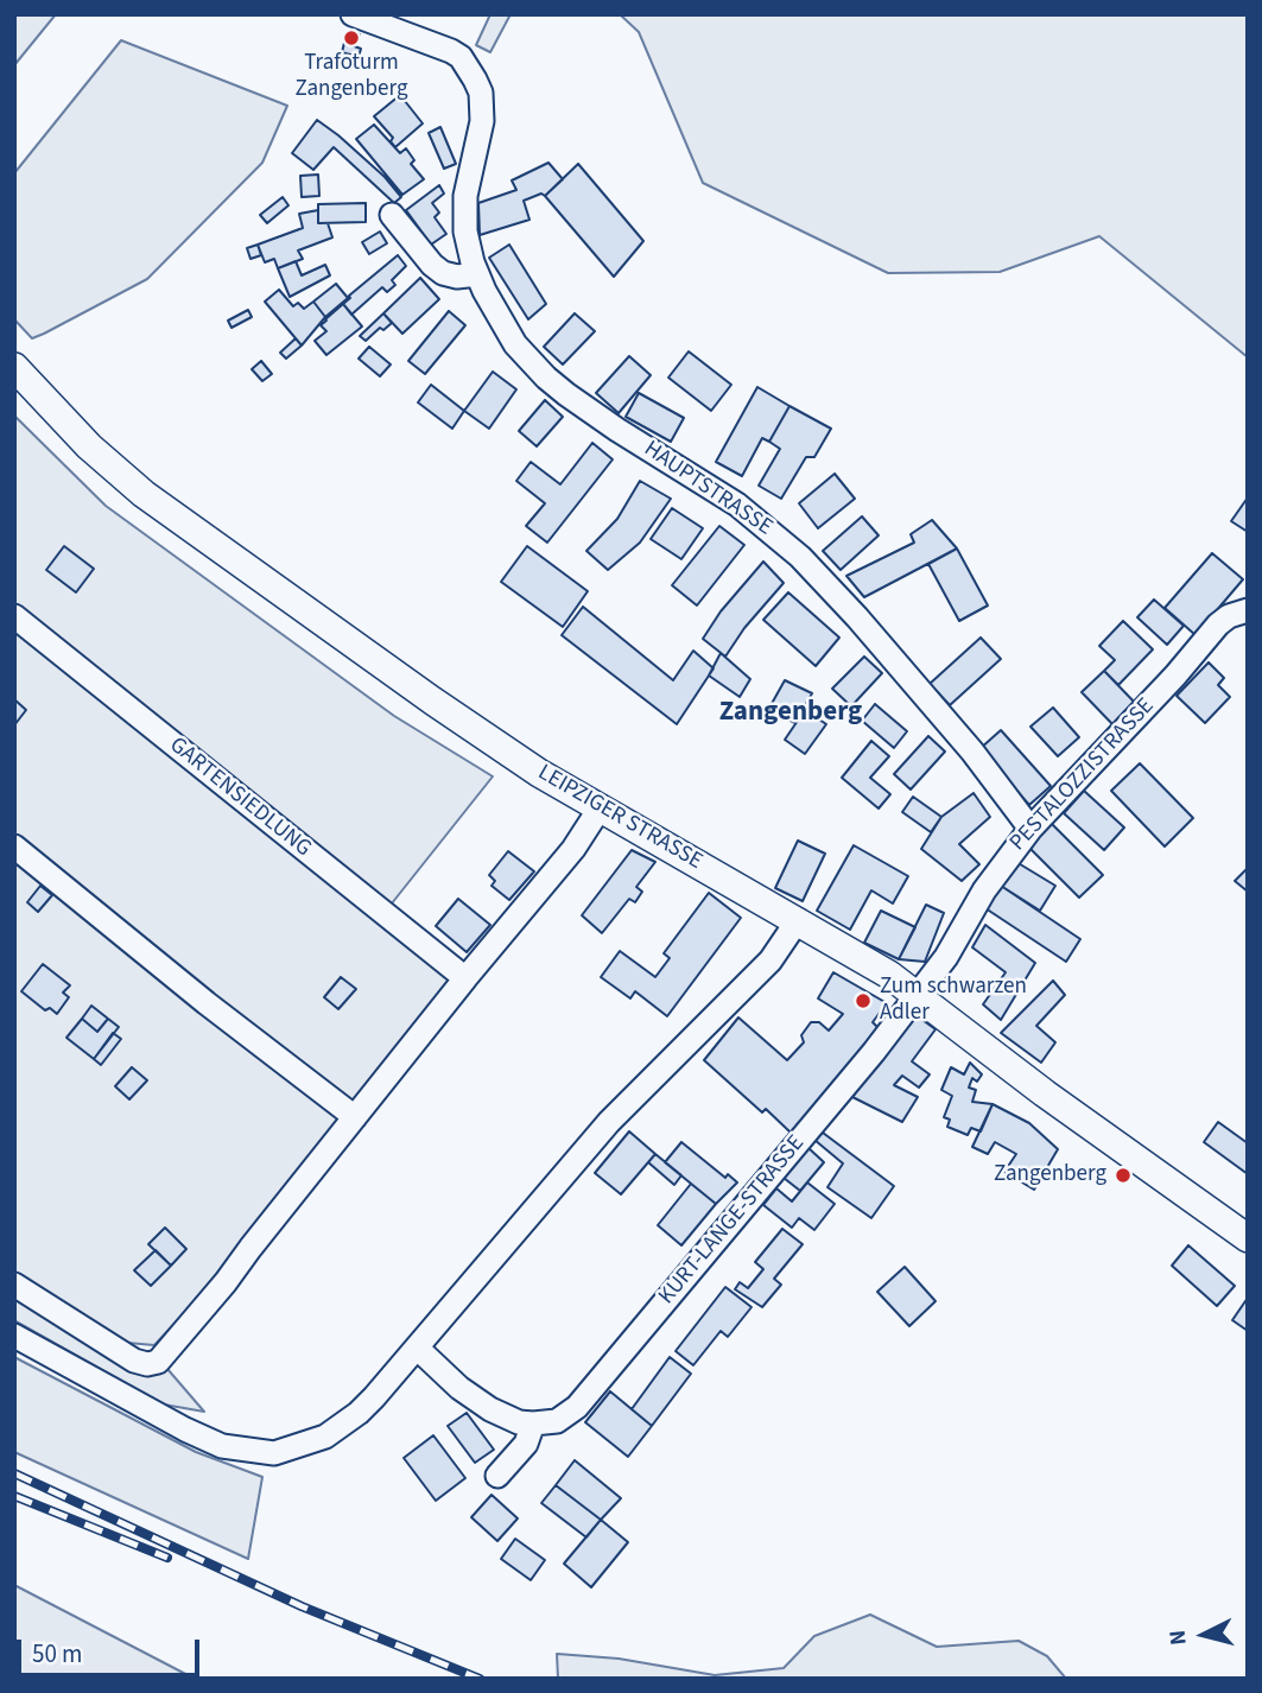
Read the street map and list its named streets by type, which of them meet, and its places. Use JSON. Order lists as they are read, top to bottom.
{
  "streets": {
    "street": [
      "HAUPTSTRASSE",
      "PESTALOZZISTRASSE",
      "GARTENSIEDLUNG",
      "LEIPZIGER STRASSE",
      "KURT-LANGE-STRASSE"
    ]
  },
  "crossings": [
    ["HAUPTSTRASSE", "PESTALOZZISTRASSE"],
    ["PESTALOZZISTRASSE", "LEIPZIGER STRASSE"],
    ["PESTALOZZISTRASSE", "KURT-LANGE-STRASSE"],
    ["LEIPZIGER STRASSE", "KURT-LANGE-STRASSE"]
  ],
  "districts": ["Zangenberg"],
  "places": ["Trafoturm Zangenberg", "Zum schwarzen Adler", "Zangenberg"],
  "scale_bar": "50 m",
  "north": "left"
}
